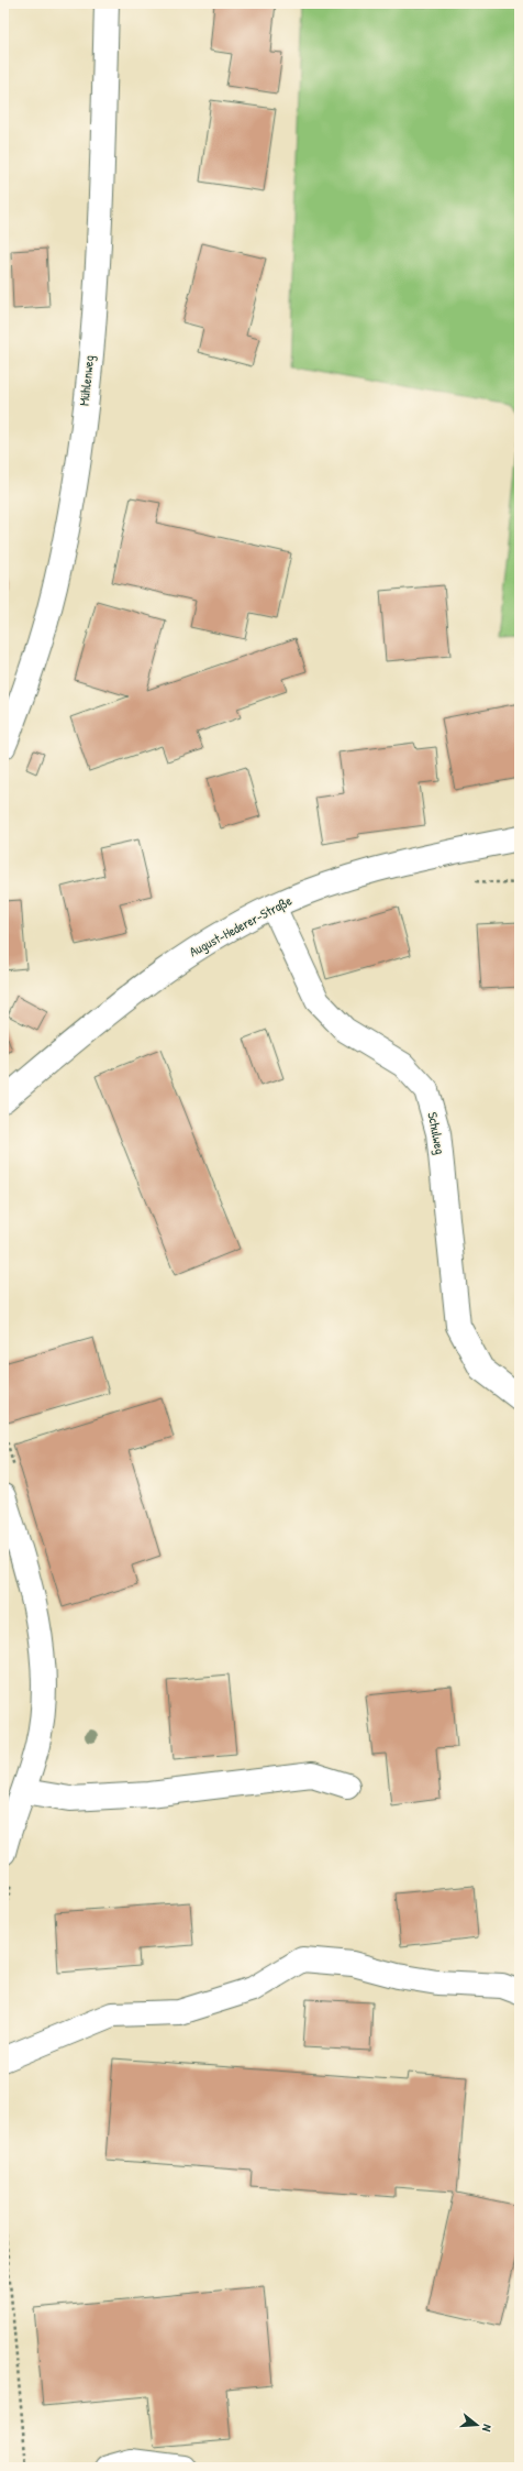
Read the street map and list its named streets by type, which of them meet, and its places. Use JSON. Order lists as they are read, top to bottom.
{
  "streets": {
    "street": ["Mühlenweg", "August-Hederer-Straße", "Schulweg"]
  },
  "crossings": [
    ["August-Hederer-Straße", "Schulweg"]
  ],
  "north": "right"
}
